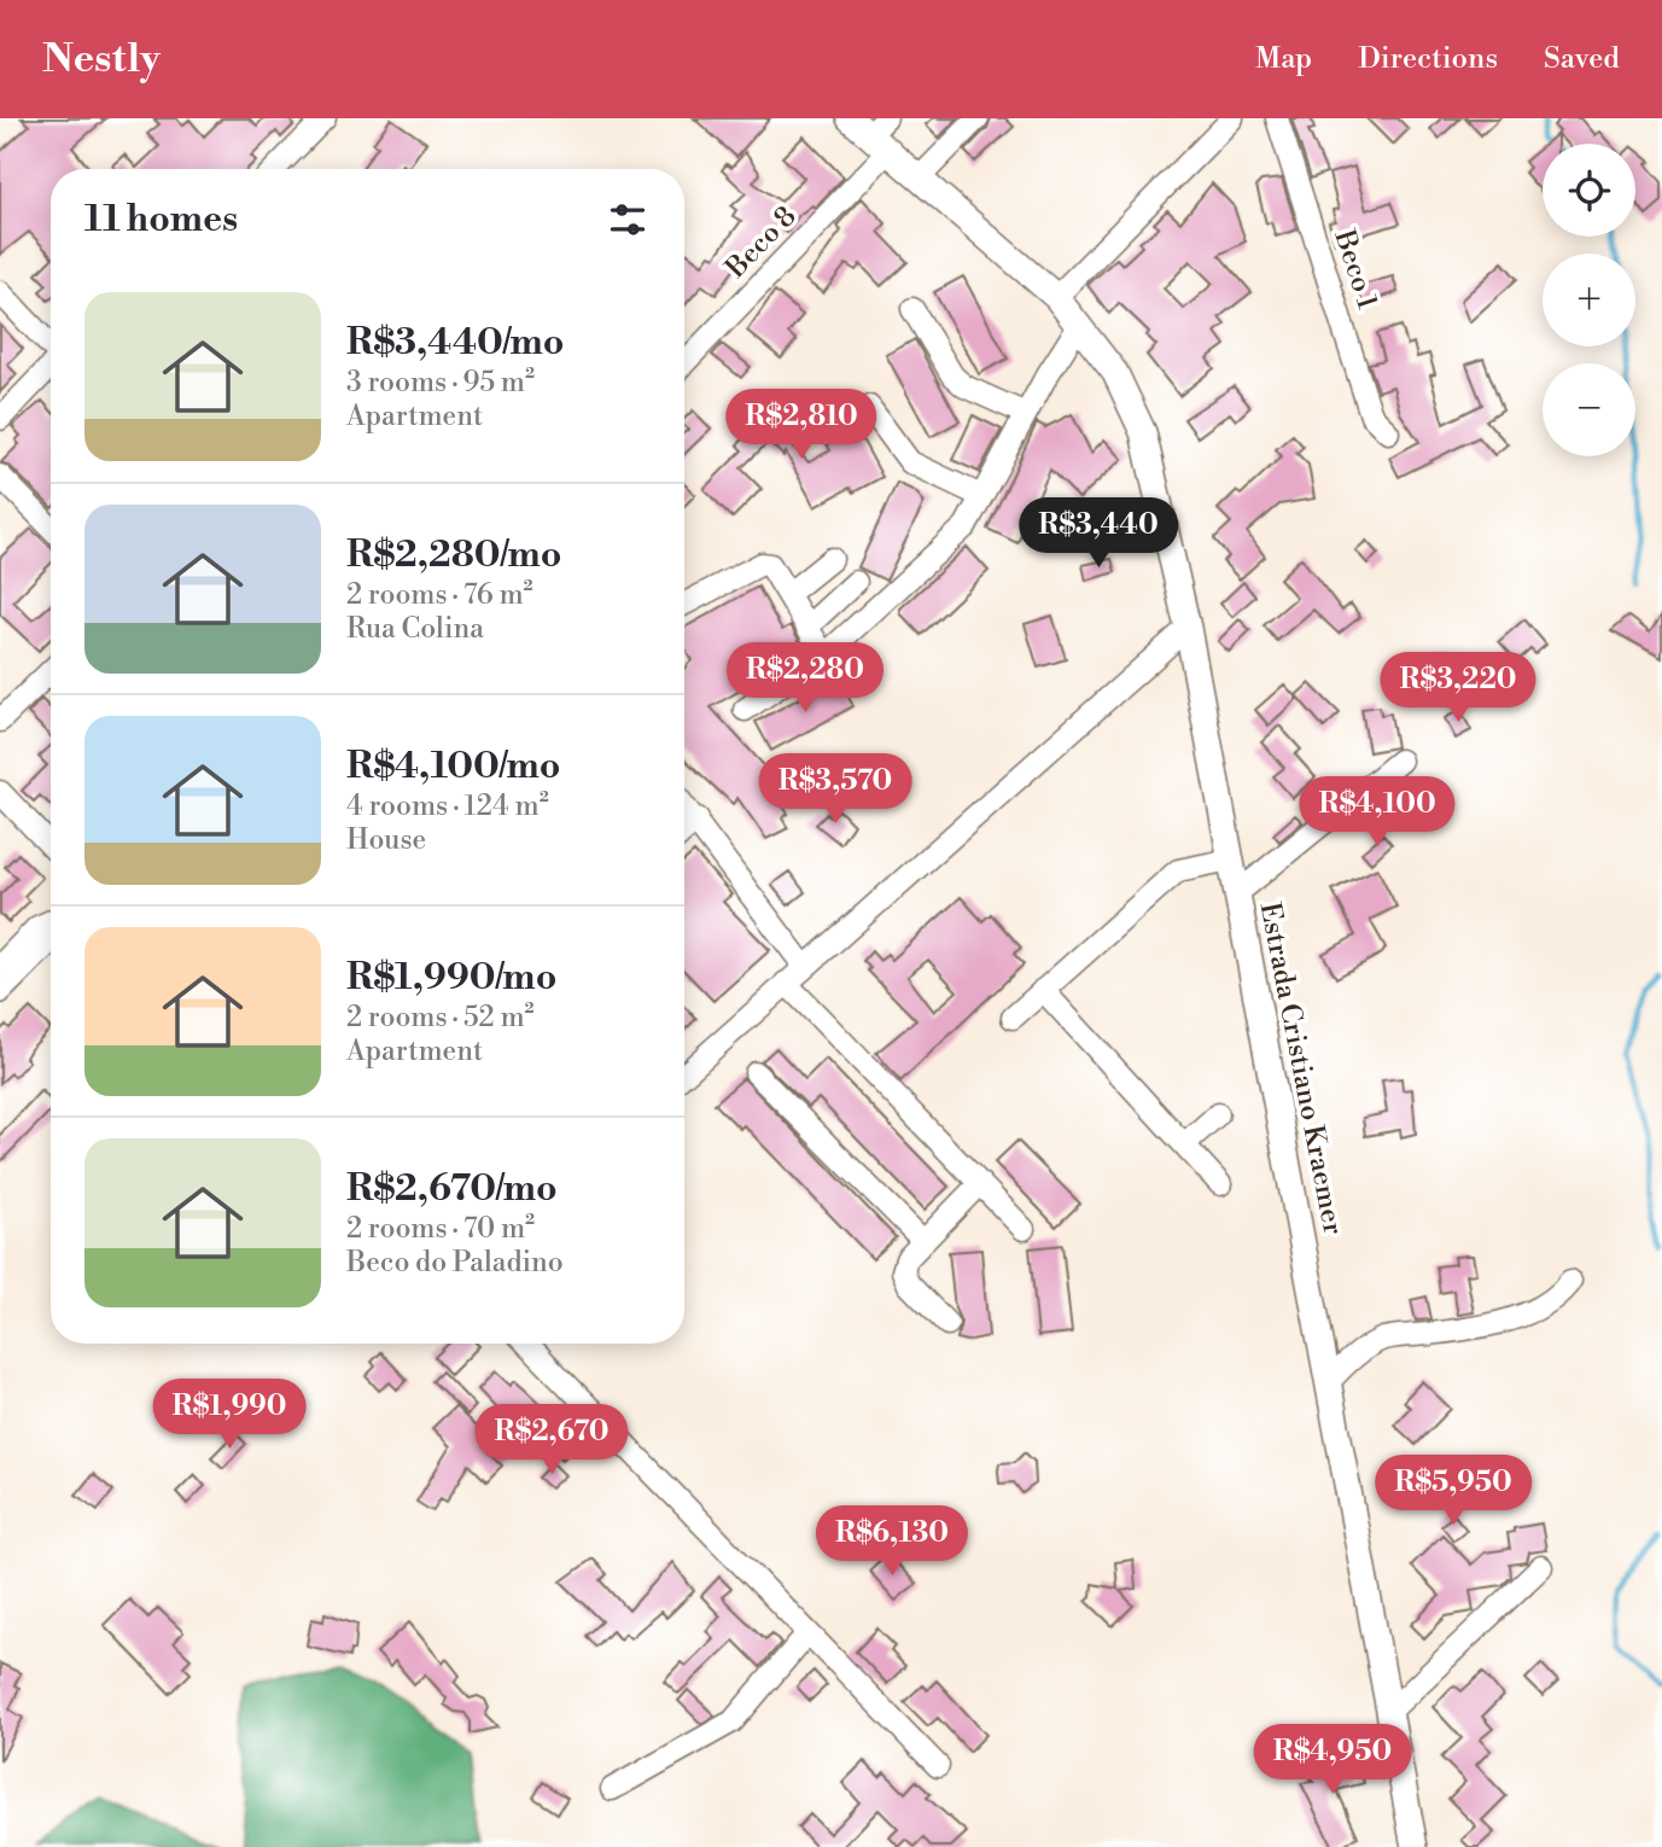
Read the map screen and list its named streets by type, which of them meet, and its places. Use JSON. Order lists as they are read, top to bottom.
{
  "streets": {
    "main road": ["Estrada Cristiano Kraemer"],
    "street": ["Beco 8", "Beco 1"]
  },
  "crossings": [
    ["Beco 8", "Estrada Cristiano Kraemer"]
  ],
  "page": {
    "header": "Nestly",
    "nav": ["Map", "Directions", "Saved"],
    "map_buttons": ["+", "−"],
    "heading": "11 homes",
    "list": [
      {
        "name": "R$3,440/mo",
        "note": "3 rooms · 95 m² · Apartment"
      },
      {
        "name": "R$2,280/mo",
        "note": "2 rooms · 76 m² · Rua Colina"
      },
      {
        "name": "R$4,100/mo",
        "note": "4 rooms · 124 m² · House"
      },
      {
        "name": "R$1,990/mo",
        "note": "2 rooms · 52 m² · Apartment"
      },
      {
        "name": "R$2,670/mo",
        "note": "2 rooms · 70 m² · Beco do Paladino"
      }
    ],
    "price": [
      "R$2,810",
      "R$3,440",
      "R$2,280",
      "R$3,220",
      "R$3,570",
      "R$4,100",
      "R$1,990",
      "R$2,670",
      "R$5,950",
      "R$6,130",
      "R$4,950"
    ]
  }
}
